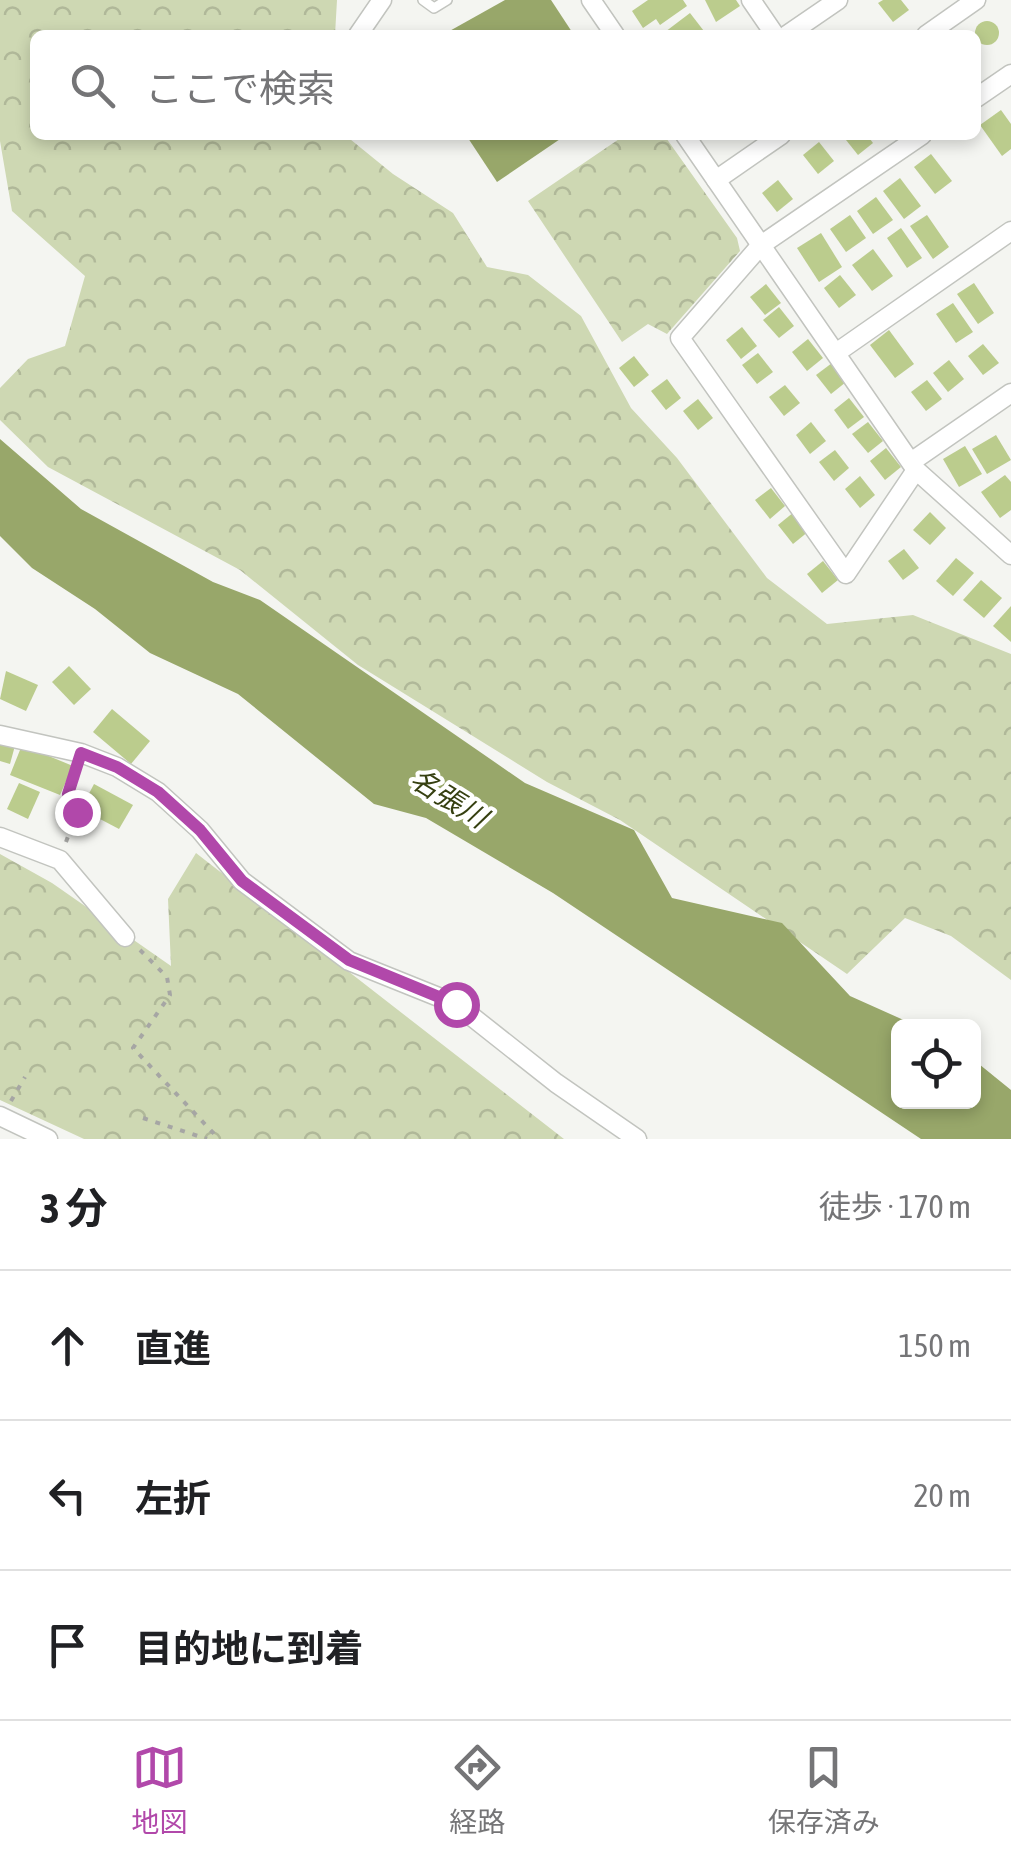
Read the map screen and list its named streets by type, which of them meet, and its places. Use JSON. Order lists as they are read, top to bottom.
{
  "water": ["名張川"],
  "page": {
    "search": "ここで検索",
    "heading": ["3 分", "徒歩 · 170 m"],
    "list": [
      ["直進", "150 m"],
      ["左折", "20 m"],
      "目的地に到着"
    ],
    "nav": ["地図", "経路", "保存済み"]
  }
}
